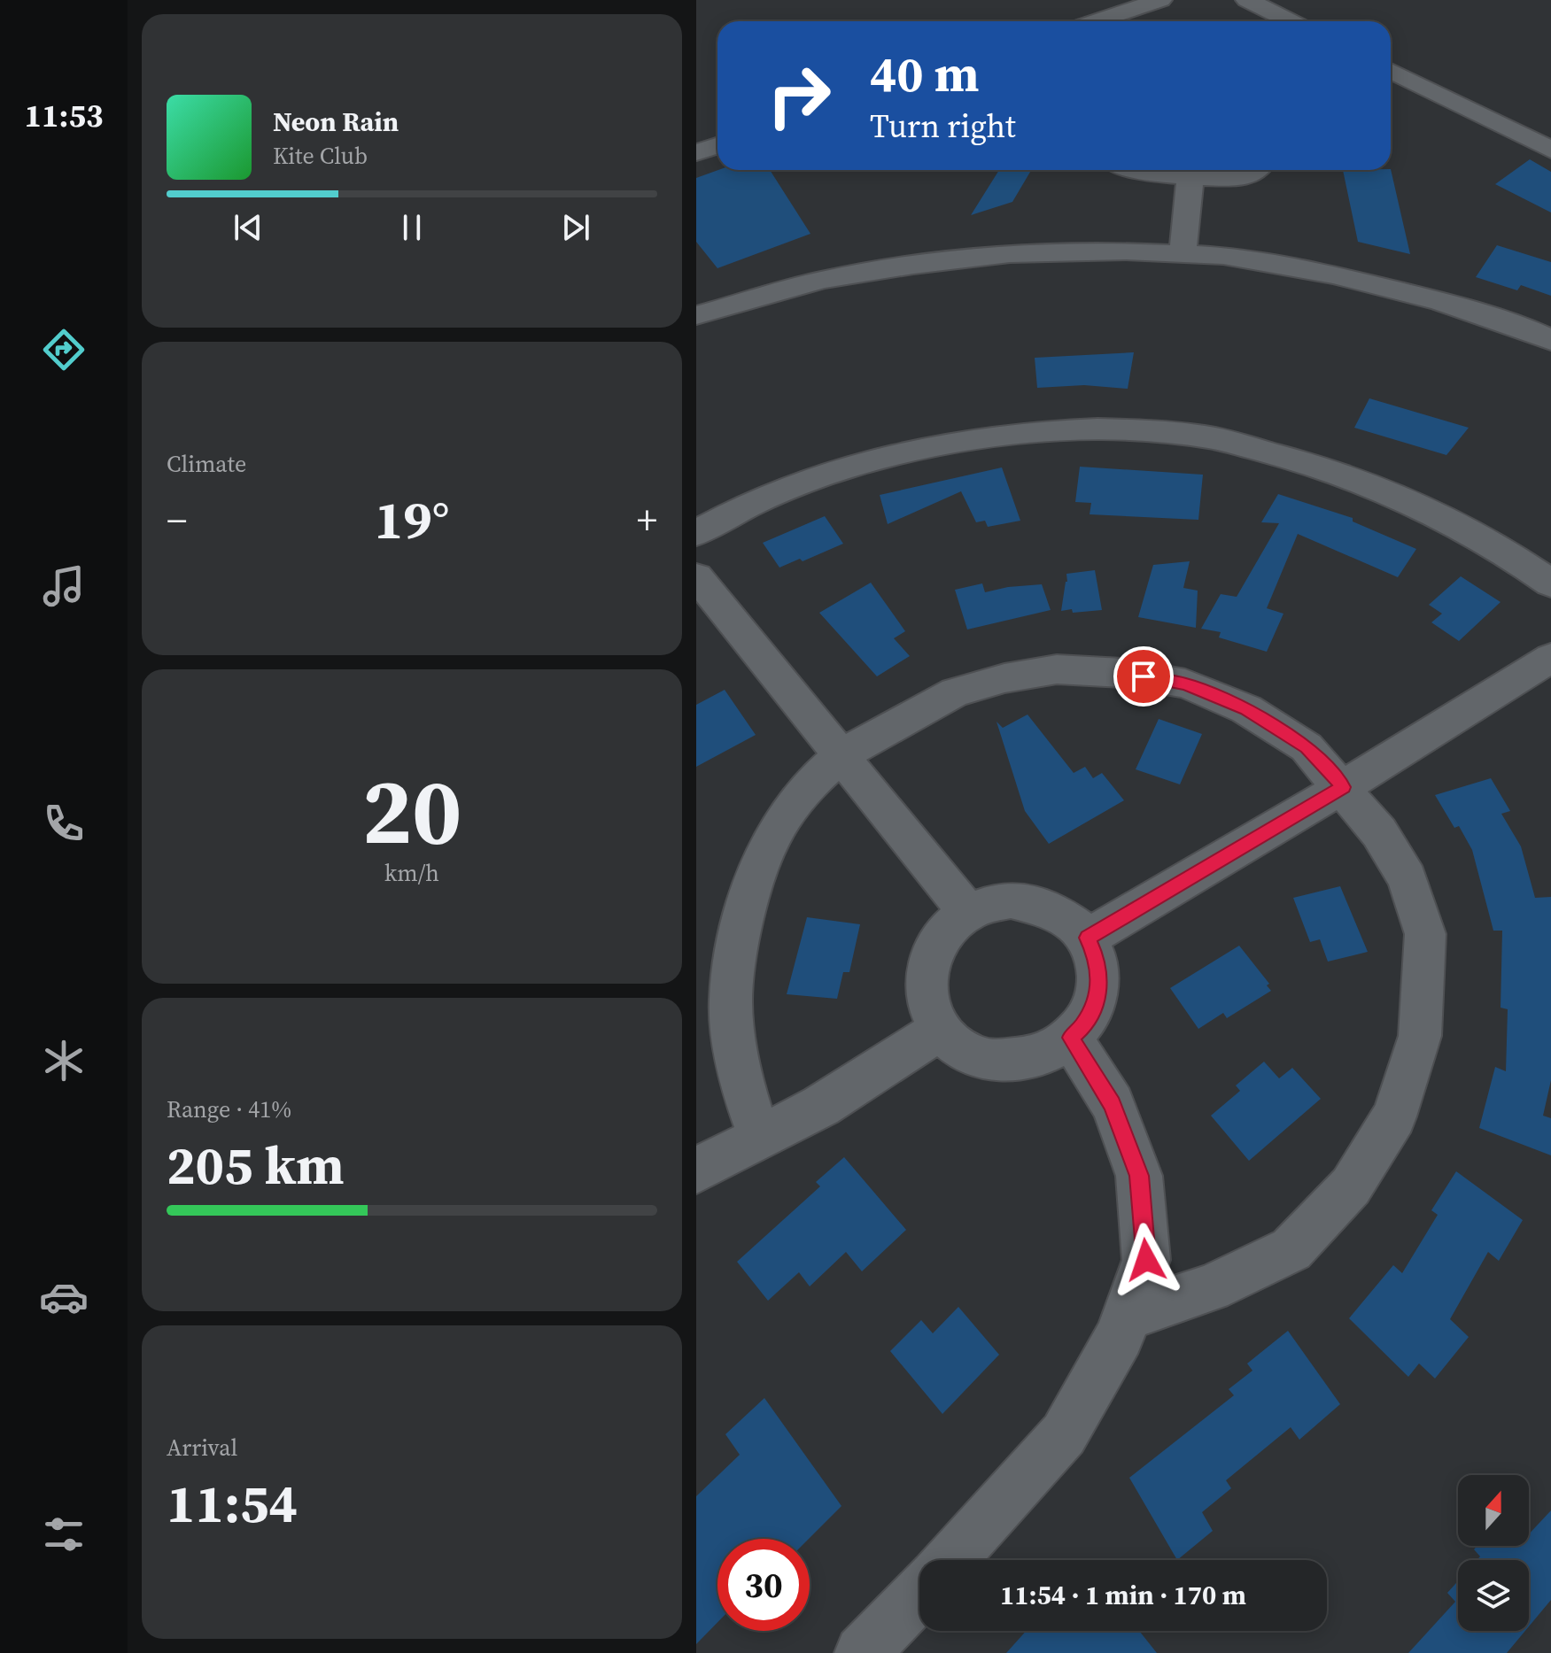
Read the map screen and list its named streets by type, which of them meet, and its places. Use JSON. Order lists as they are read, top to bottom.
{
  "north": "top",
  "page": {
    "tabs": "11:53",
    "turn": ["40 m", "Turn right"],
    "song": ["Neon Rain", "Kite Club"],
    "tile": [
      "Climate",
      ["20", "km/h"],
      ["Range · 41%", "205 km"],
      ["Arrival", "11:54"]
    ],
    "heat": ["−", "19°", "+"],
    "limit": "30",
    "trip": "11:54 · 1 min · 170 m"
  }
}
